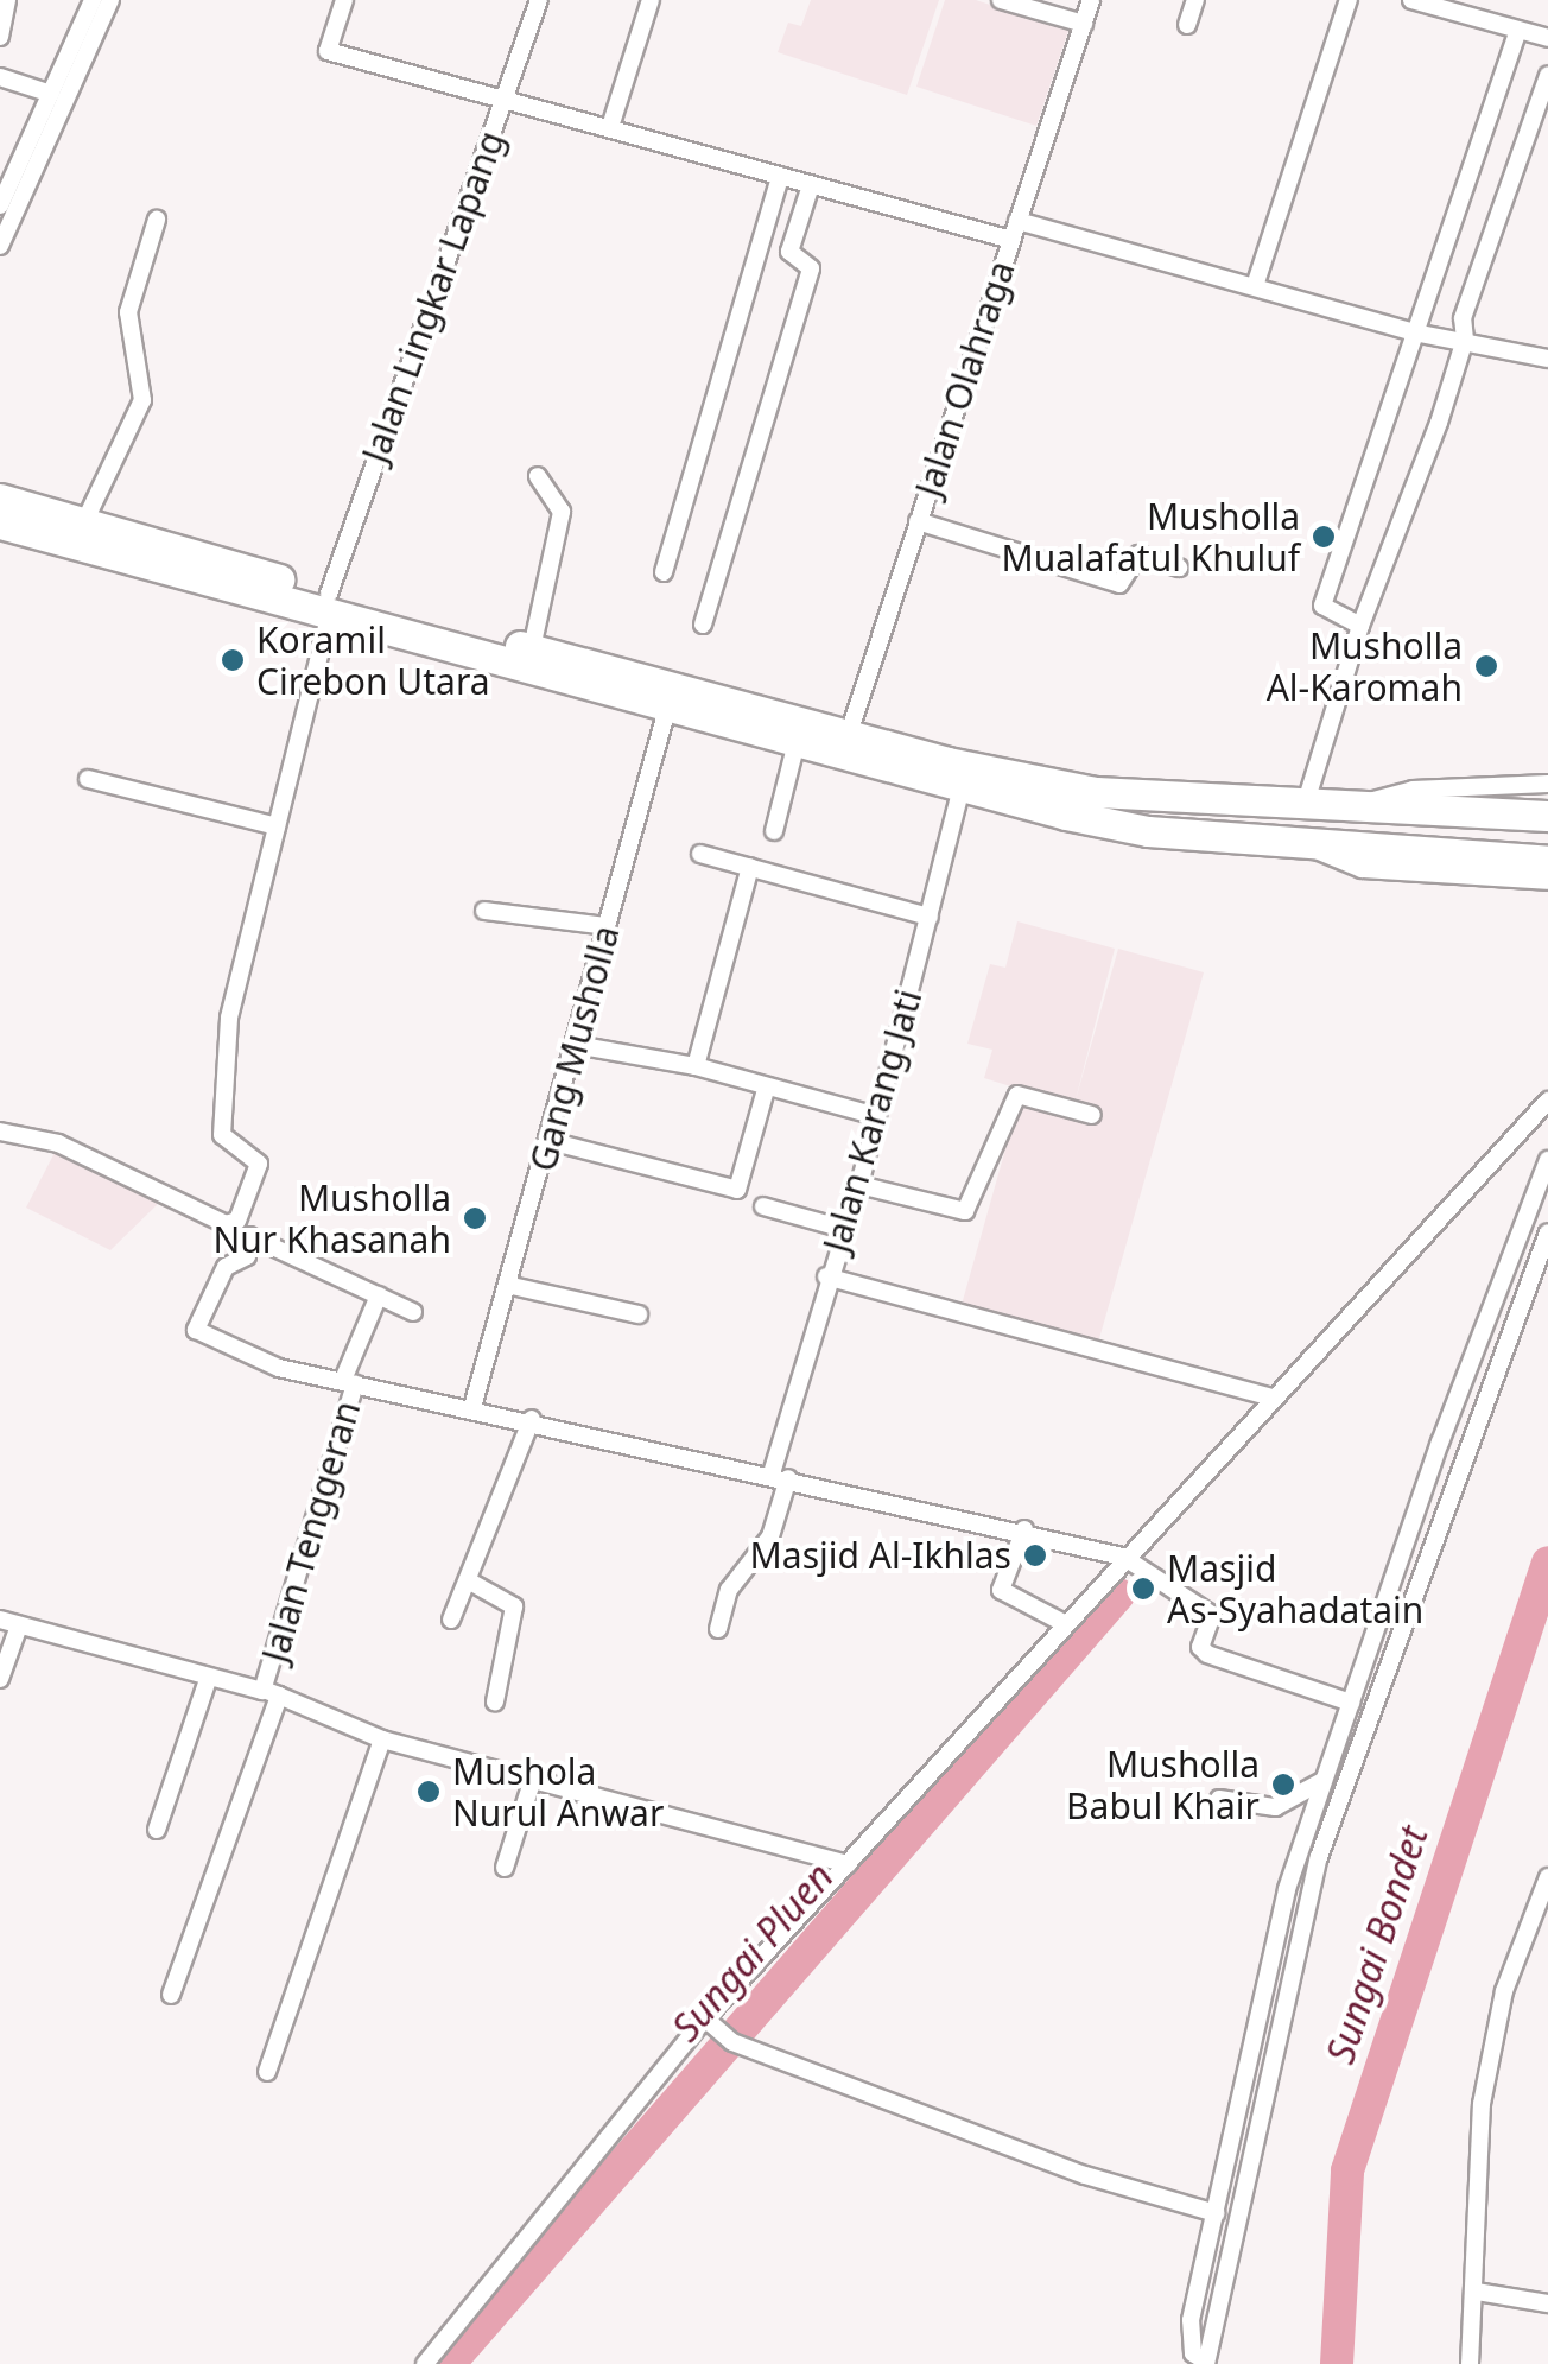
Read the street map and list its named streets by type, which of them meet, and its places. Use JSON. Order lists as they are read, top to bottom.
{
  "streets": {
    "street": [
      "Jalan Lingkar Lapang",
      "Jalan Olahraga",
      "Gang Musholla",
      "Jalan Karang Jati",
      "Jalan Tenggeran"
    ]
  },
  "water": ["Sungai Bondet", "Sungai Pluen"],
  "places": [
    "Musholla Mualafatul Khuluf",
    "Koramil Cirebon Utara",
    "Musholla Al-Karomah",
    "Musholla Nur Khasanah",
    "Masjid Al-Ikhlas",
    "Masjid As-Syahadatain",
    "Musholla Babul Khair",
    "Mushola Nurul Anwar"
  ]
}
